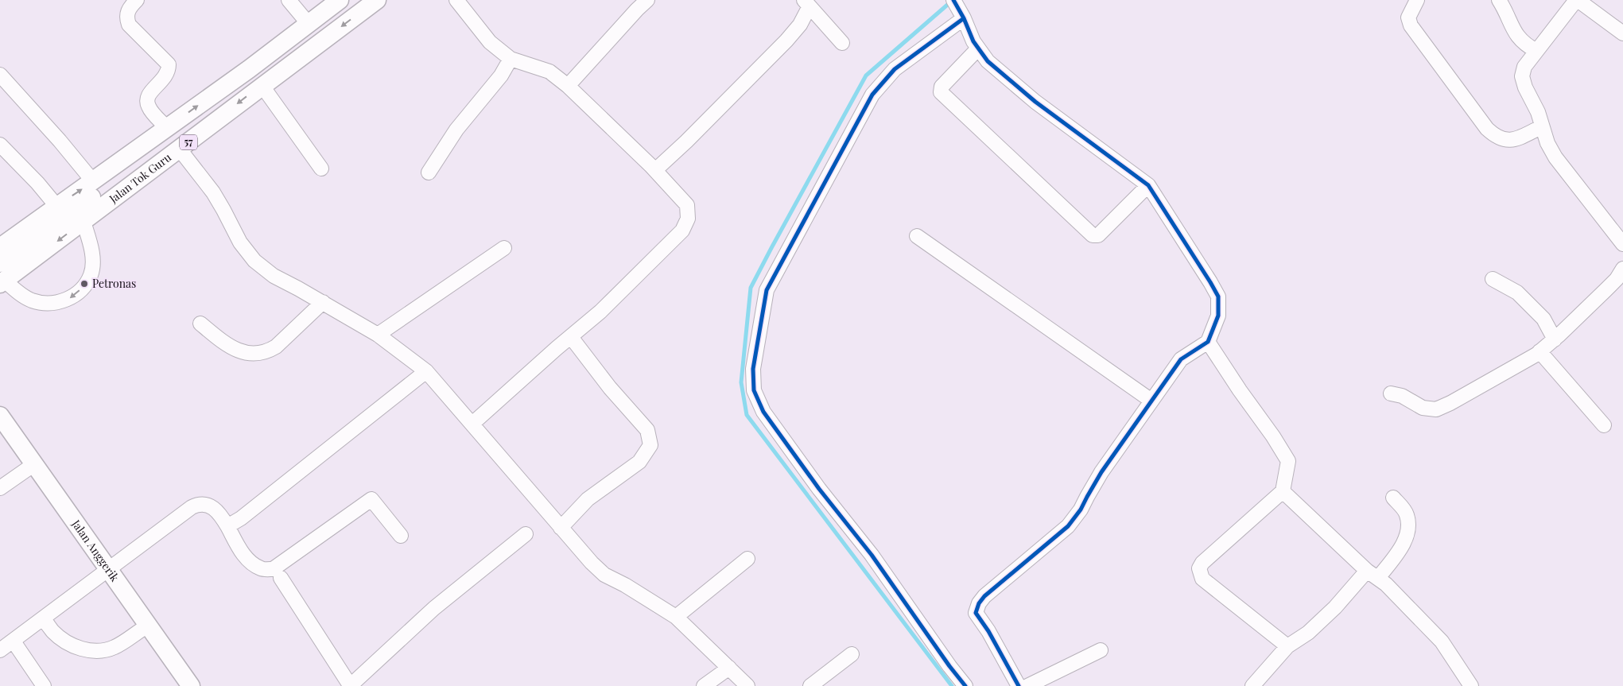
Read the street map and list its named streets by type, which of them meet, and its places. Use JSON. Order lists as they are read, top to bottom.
{
  "streets": {
    "main road": ["57", "Jalan Tok Guru", "Jalan Anggerik"]
  },
  "places": ["Petronas"]
}
